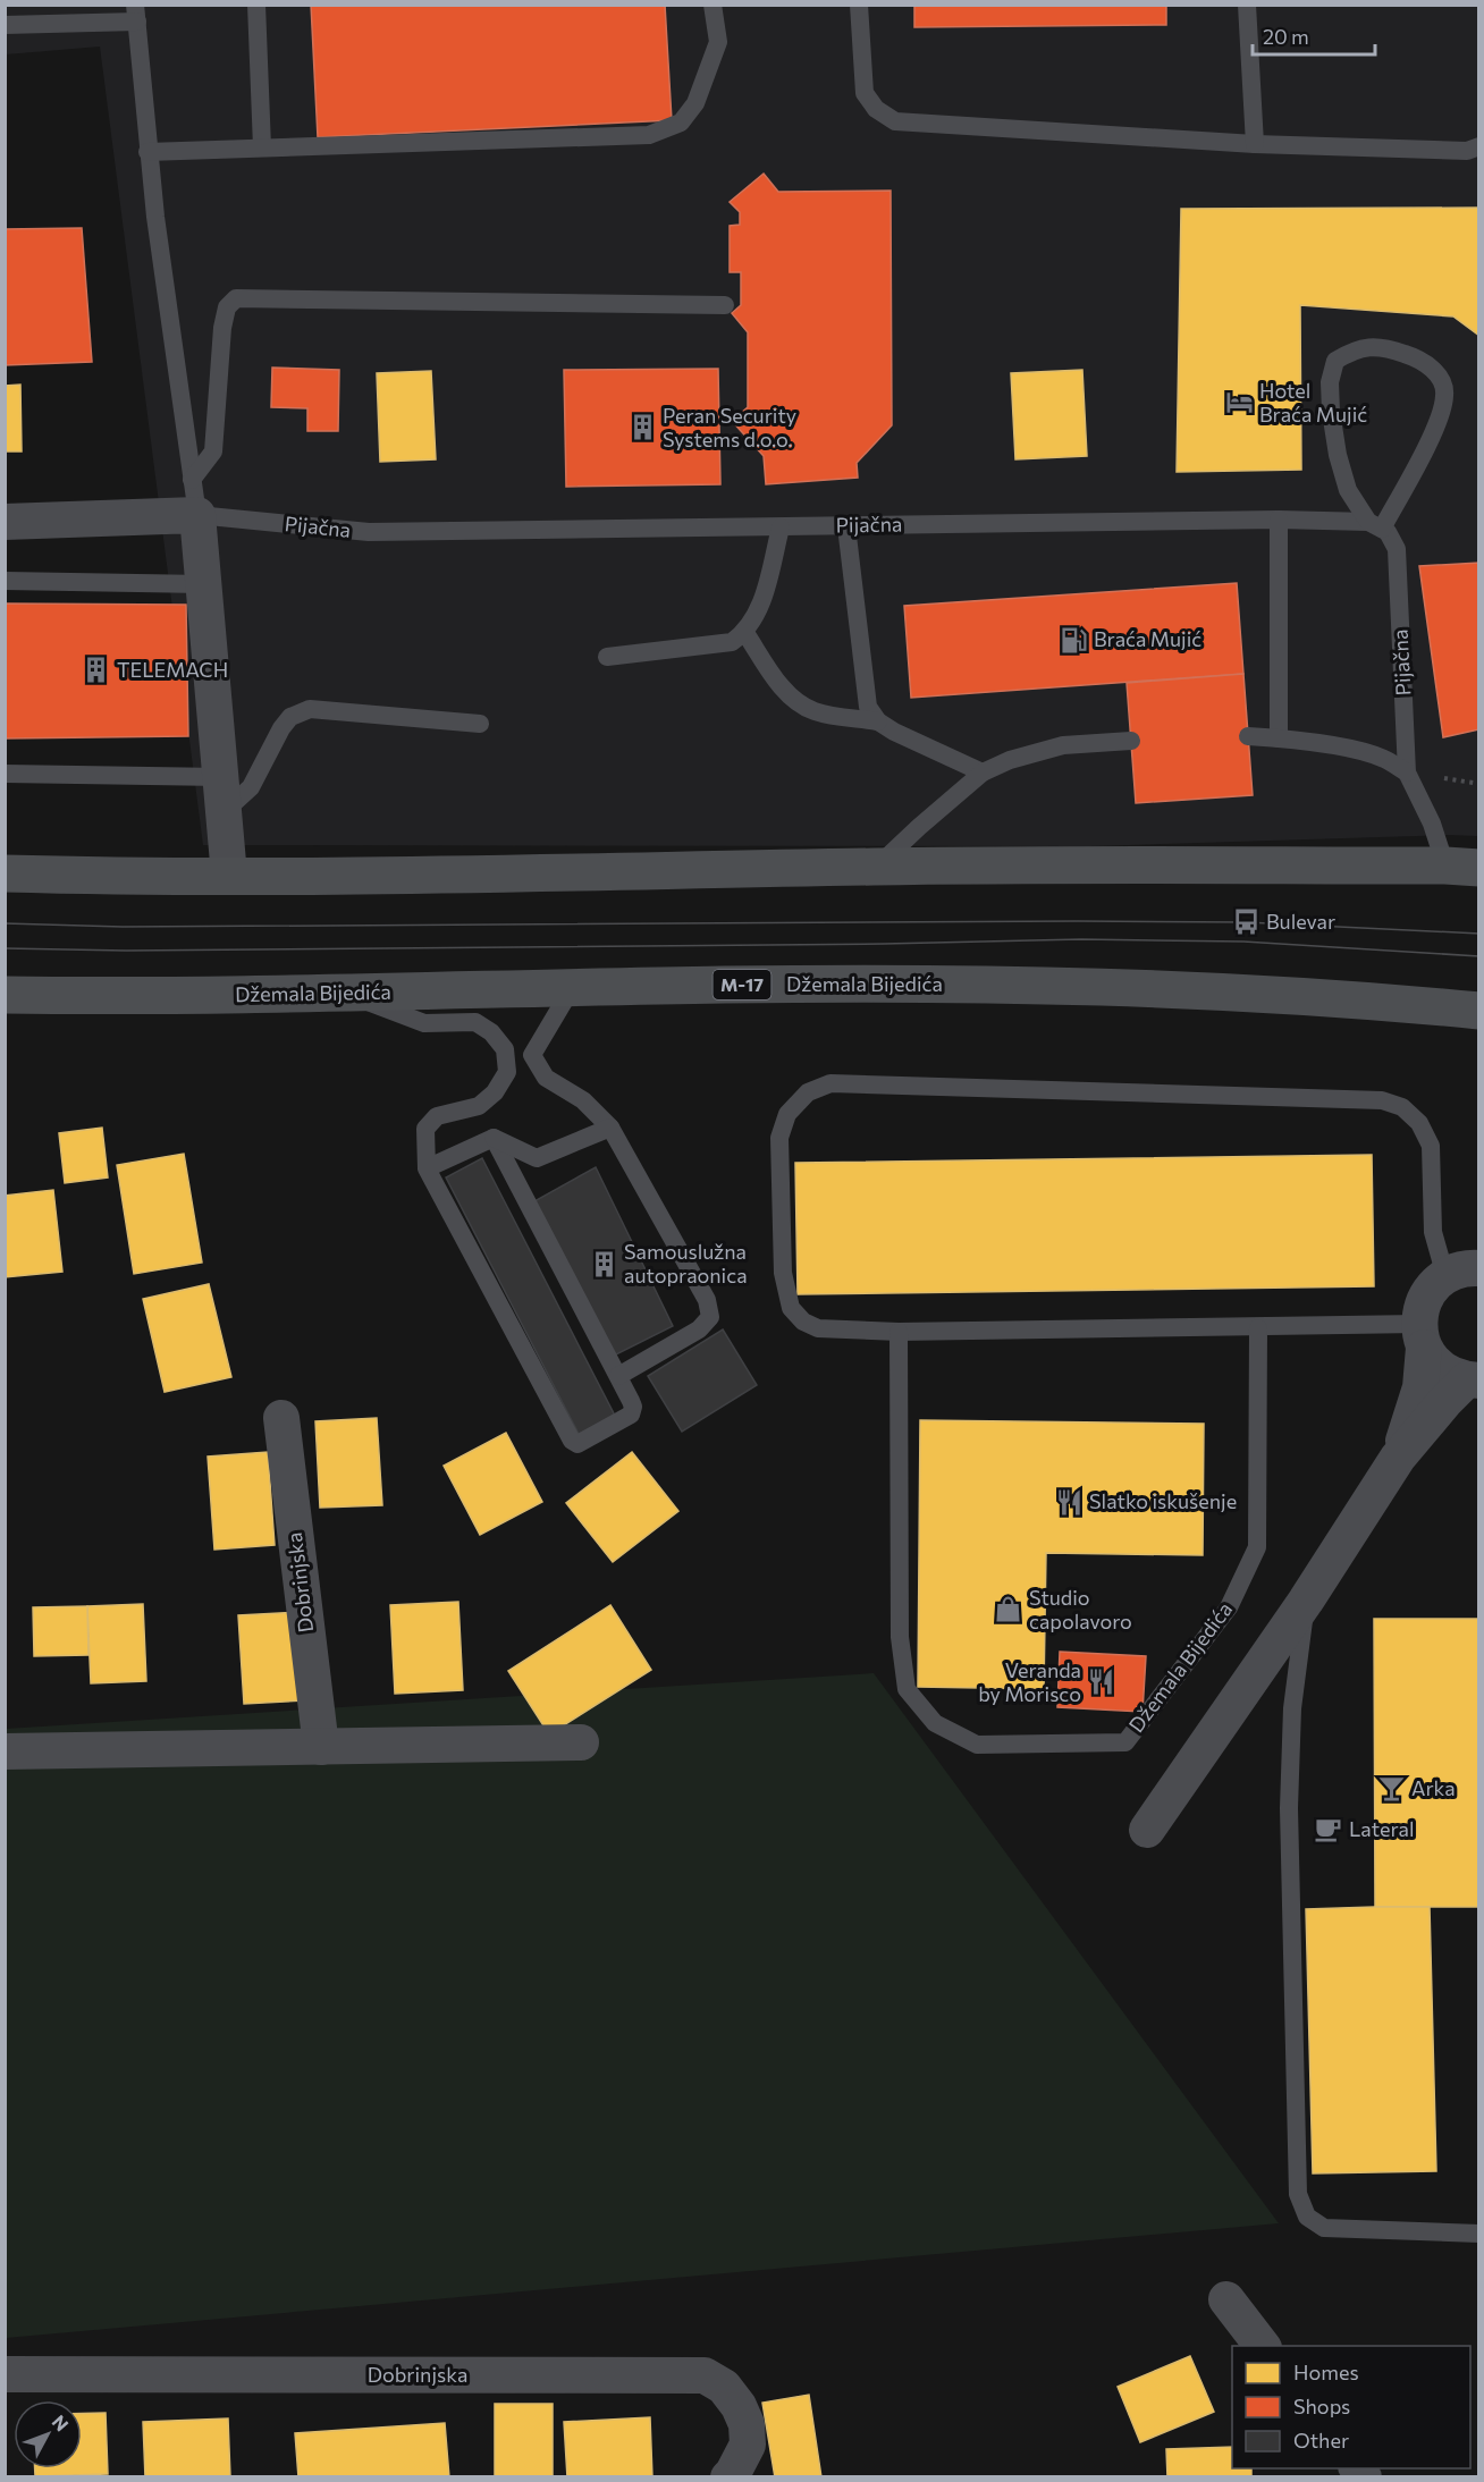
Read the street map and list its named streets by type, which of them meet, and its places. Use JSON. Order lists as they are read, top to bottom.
{
  "streets": {
    "main road": ["M-17", "Džemala Bijedića"],
    "street": ["Pijačna", "Dobrinjska"]
  },
  "places": {
    "hotel": ["Hotel Braća Mujić"],
    "building": ["Peran Security Systems d.o.o.", "TELEMACH", "Samouslužna autopraonica"],
    "fuel station": ["Braća Mujić"],
    "bus stop": ["Bulevar"],
    "restaurant": ["Slatko iskušenje", "Veranda by Morisco"],
    "shop": ["Studio capolavoro"],
    "bar": ["Arka"],
    "cafe": ["Lateral"]
  },
  "legend": ["Homes", "Shops", "Other"],
  "scale_bar": "20 m",
  "north": "top right"
}
